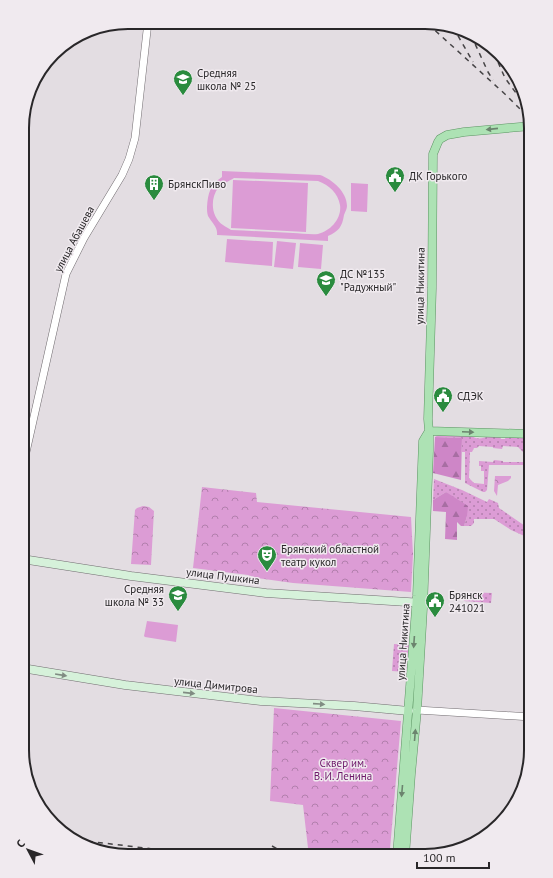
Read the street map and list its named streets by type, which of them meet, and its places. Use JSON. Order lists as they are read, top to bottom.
{
  "streets": {
    "main road": ["улица Никитина", "улица Пушкина", "улица Димитрова"],
    "street": ["улица Абашева"]
  },
  "crossings": [
    ["улица Никитина", "улица Пушкина"],
    ["улица Никитина", "улица Димитрова"]
  ],
  "one_way": ["улица Димитрова"],
  "parks": ["Сквер им. В. И. Ленина"],
  "places": {
    "school or university": ["Средняя школа № 25", "ДС №135 \"Радужный\"", "Средняя школа № 33"],
    "public building": ["ДК Горького", "СДЭК", "Брянск 241021"],
    "building": ["БрянскПиво"],
    "theatre": ["Брянский областной театр кукол"]
  },
  "scale_bar": "100 m",
  "north": "top left"
}
